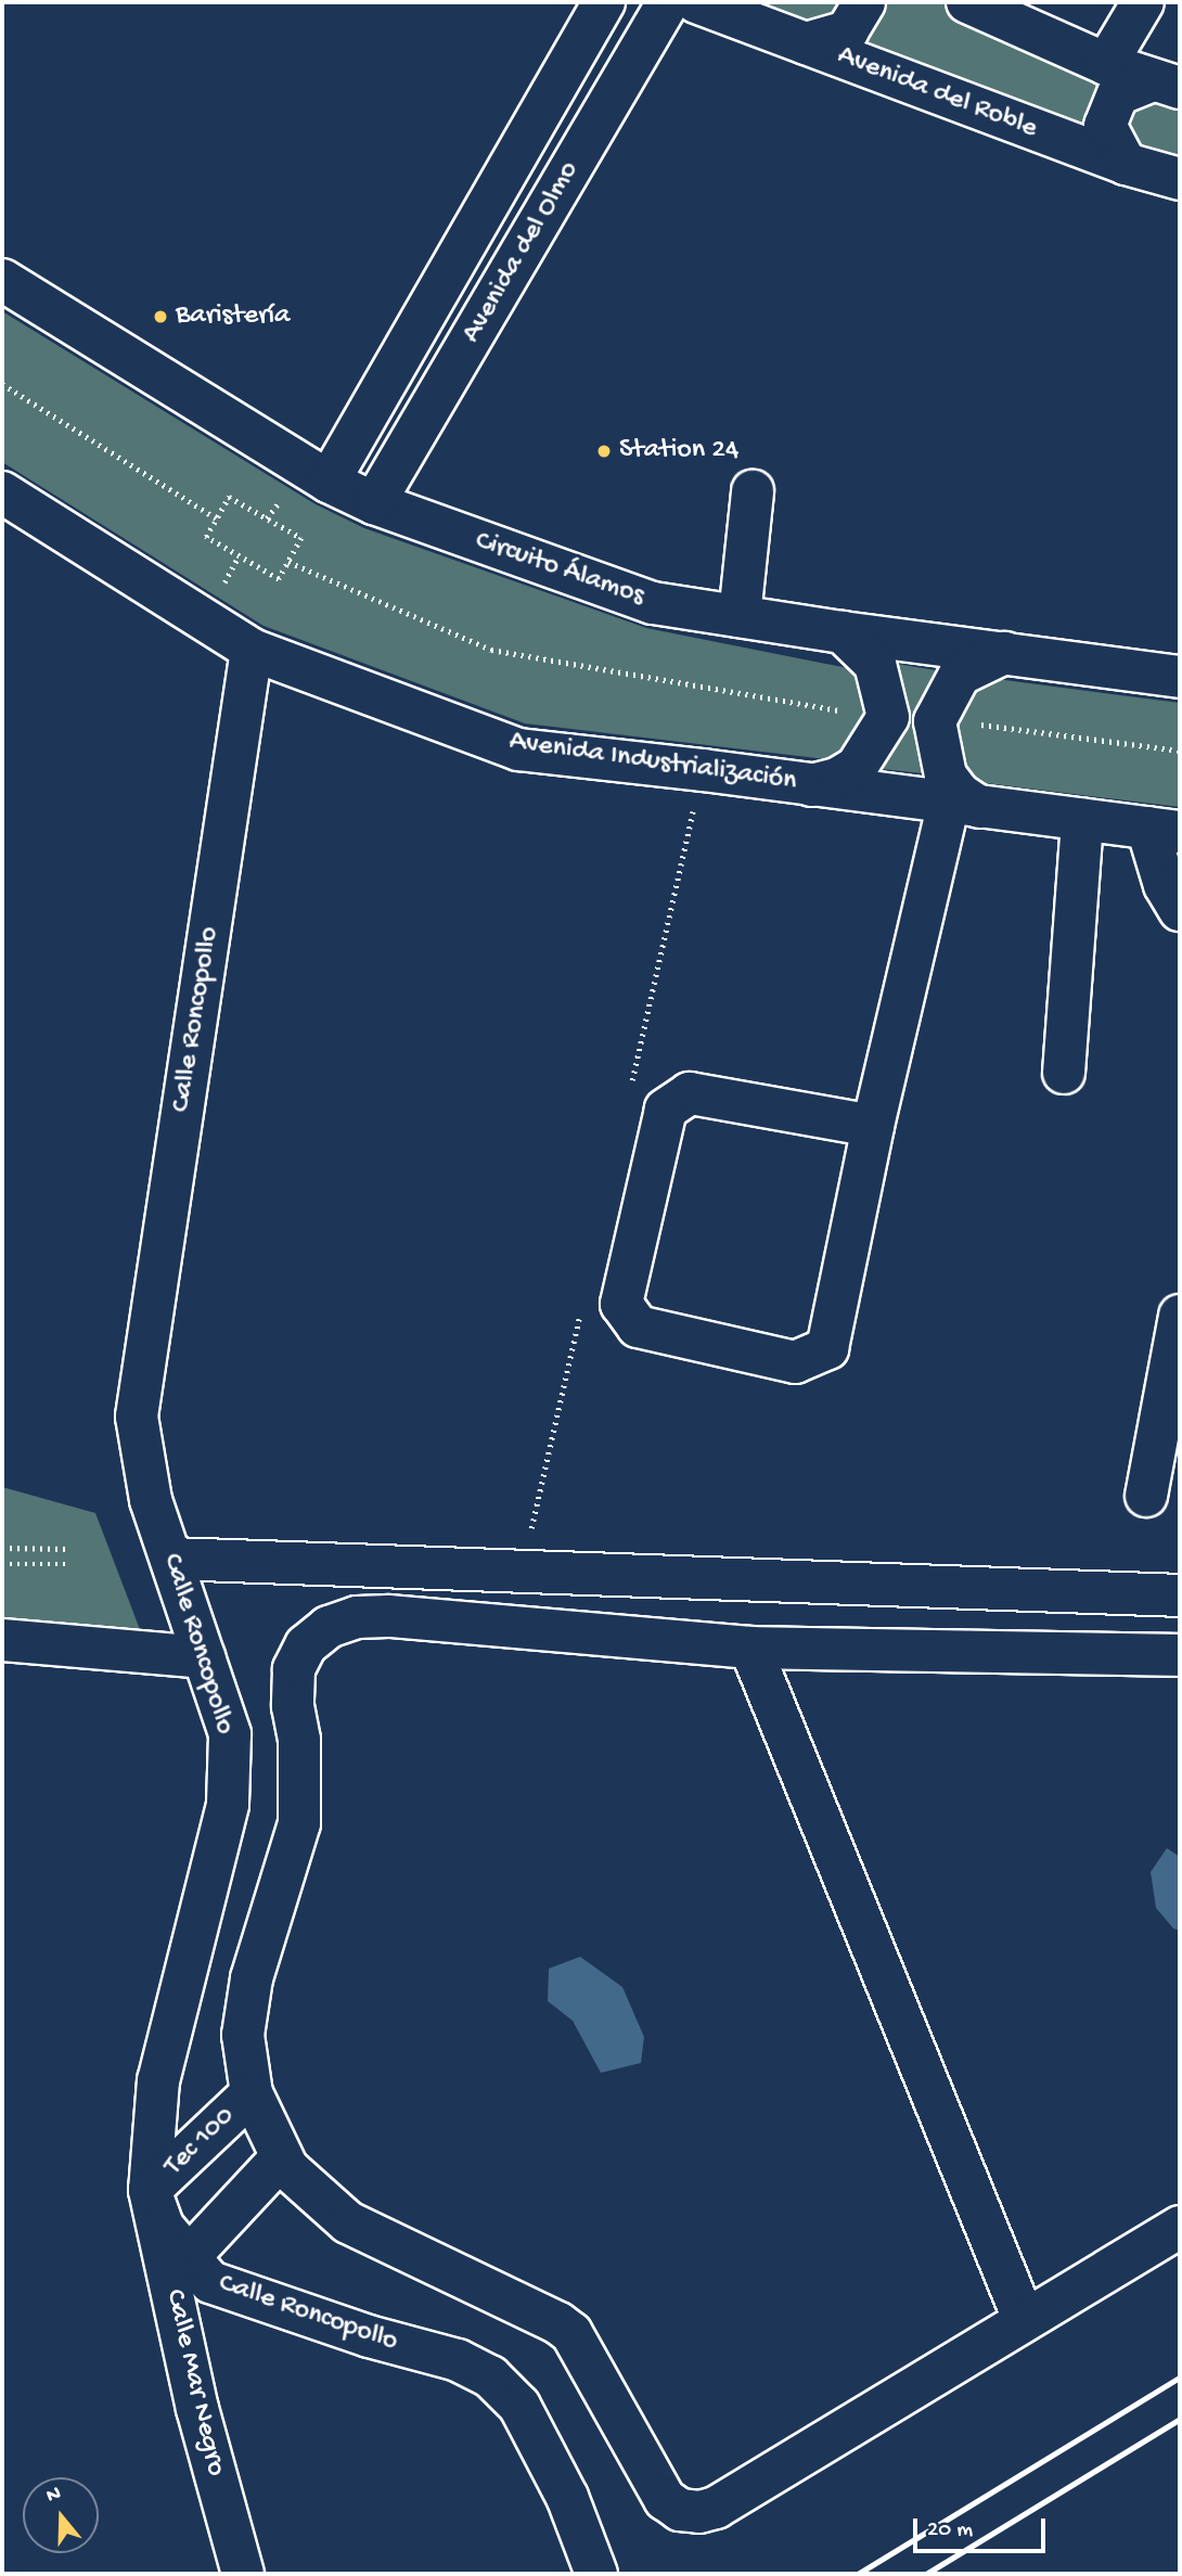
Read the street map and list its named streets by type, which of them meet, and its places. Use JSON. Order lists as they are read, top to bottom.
{
  "streets": {
    "street": [
      "Avenida del Roble",
      "Avenida del Olmo",
      "Circuito Álamos",
      "Avenida Industrialización",
      "Calle Roncopollo",
      "Tec 100",
      "Calle Mar Negro"
    ]
  },
  "crossings": [
    ["Avenida del Olmo", "Circuito Álamos"],
    ["Avenida Industrialización", "Calle Roncopollo"],
    ["Calle Roncopollo", "Tec 100"],
    ["Calle Roncopollo", "Calle Mar Negro"],
    ["Tec 100", "Calle Mar Negro"]
  ],
  "places": ["Baristería", "Station 24"],
  "scale_bar": "20 m",
  "north": "top"
}
